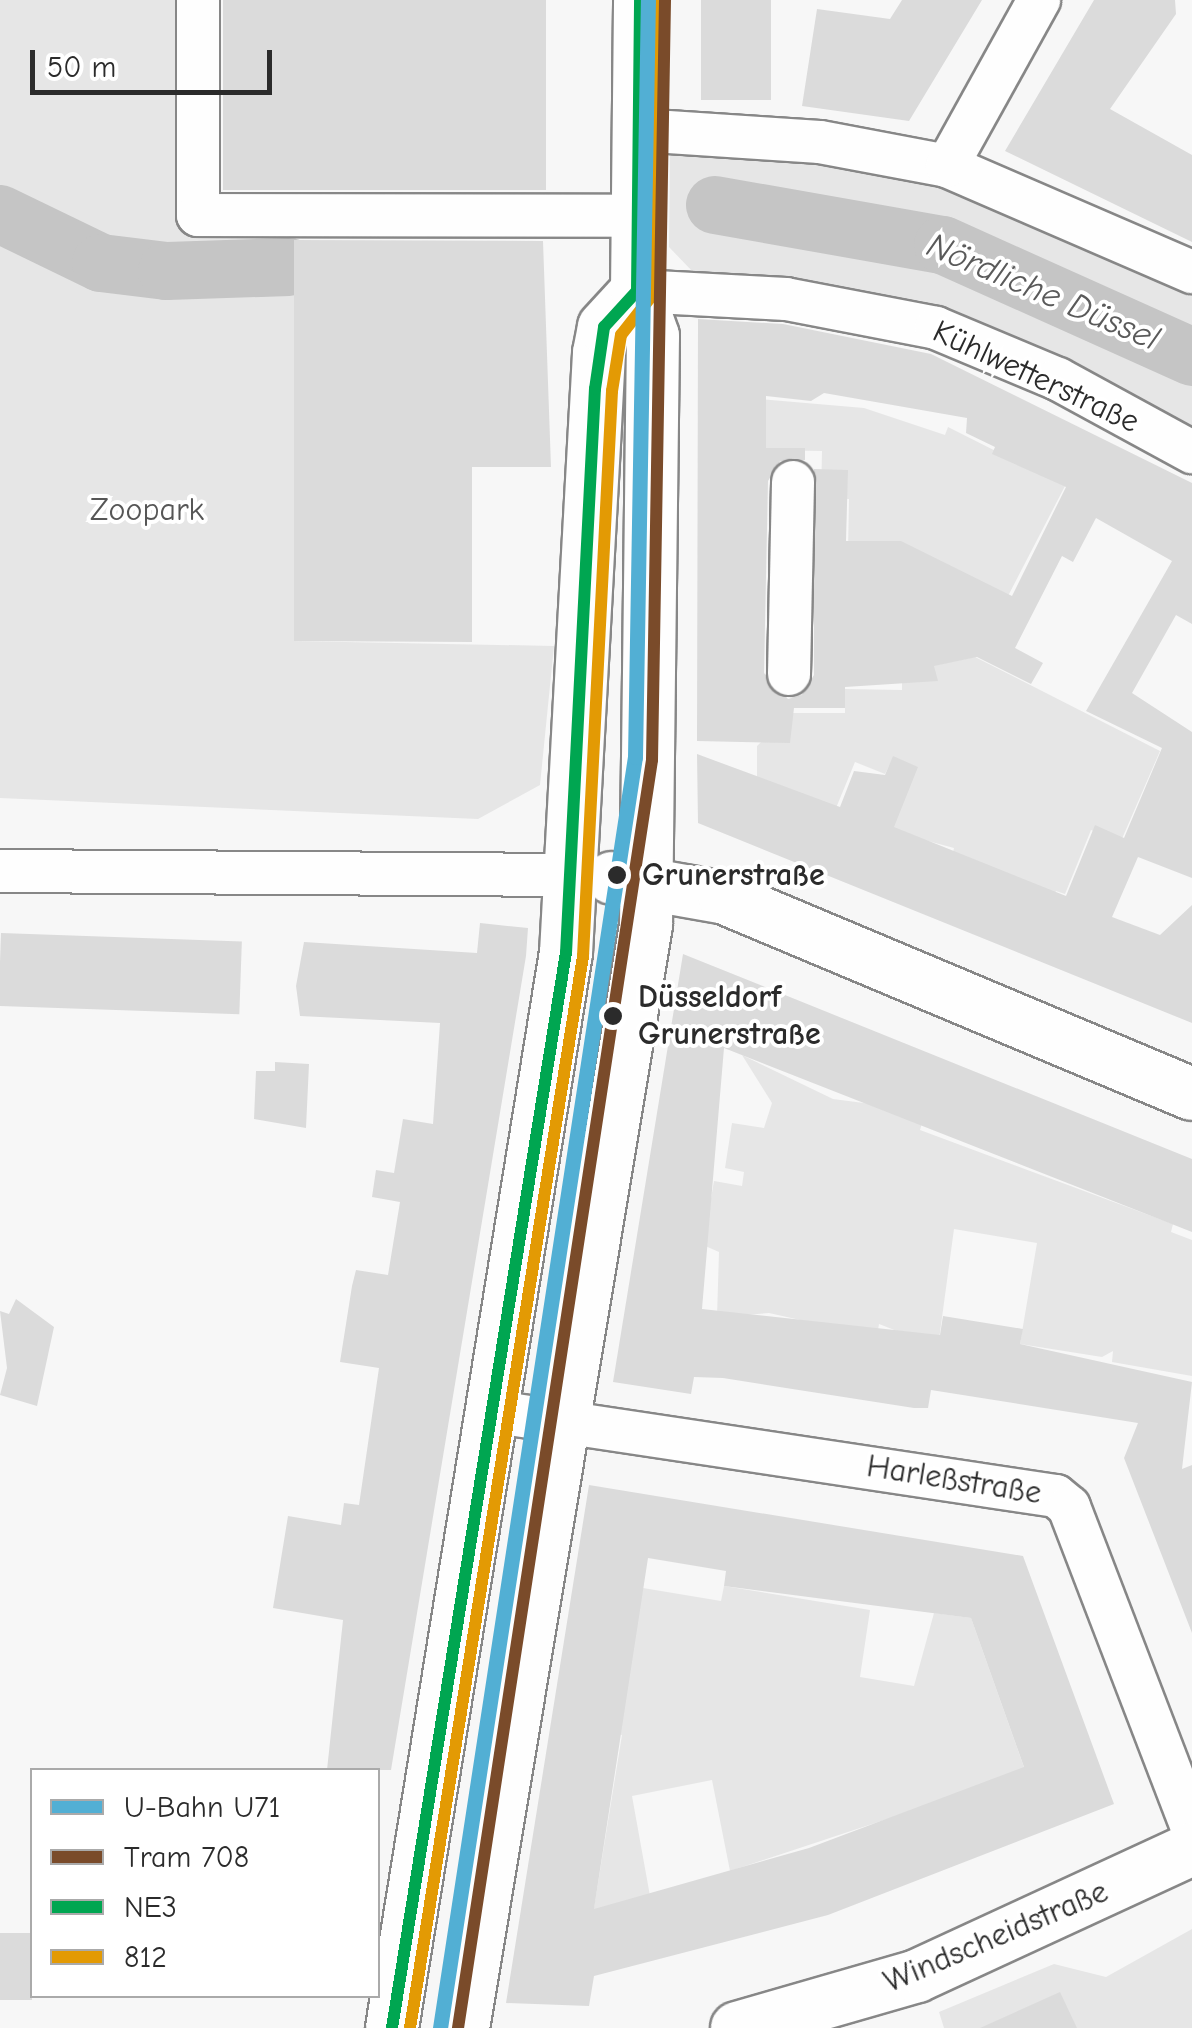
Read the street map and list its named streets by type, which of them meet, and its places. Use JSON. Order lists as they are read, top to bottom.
{
  "streets": {
    "main road": ["Windscheidstraße"],
    "street": ["Kühlwetterstraße", "Harleßstraße"]
  },
  "water": ["Nördliche Düssel"],
  "parks": ["Zoopark"],
  "places": ["Grunerstraße", "Düsseldorf Grunerstraße"],
  "lines": [
    "metro line U71",
    "tram line 708",
    "transit line NE3",
    "transit line 812"
  ],
  "legend": [
    "U-Bahn U71",
    "Tram 708",
    "NE3",
    "812"
  ],
  "scale_bar": "50 m"
}
